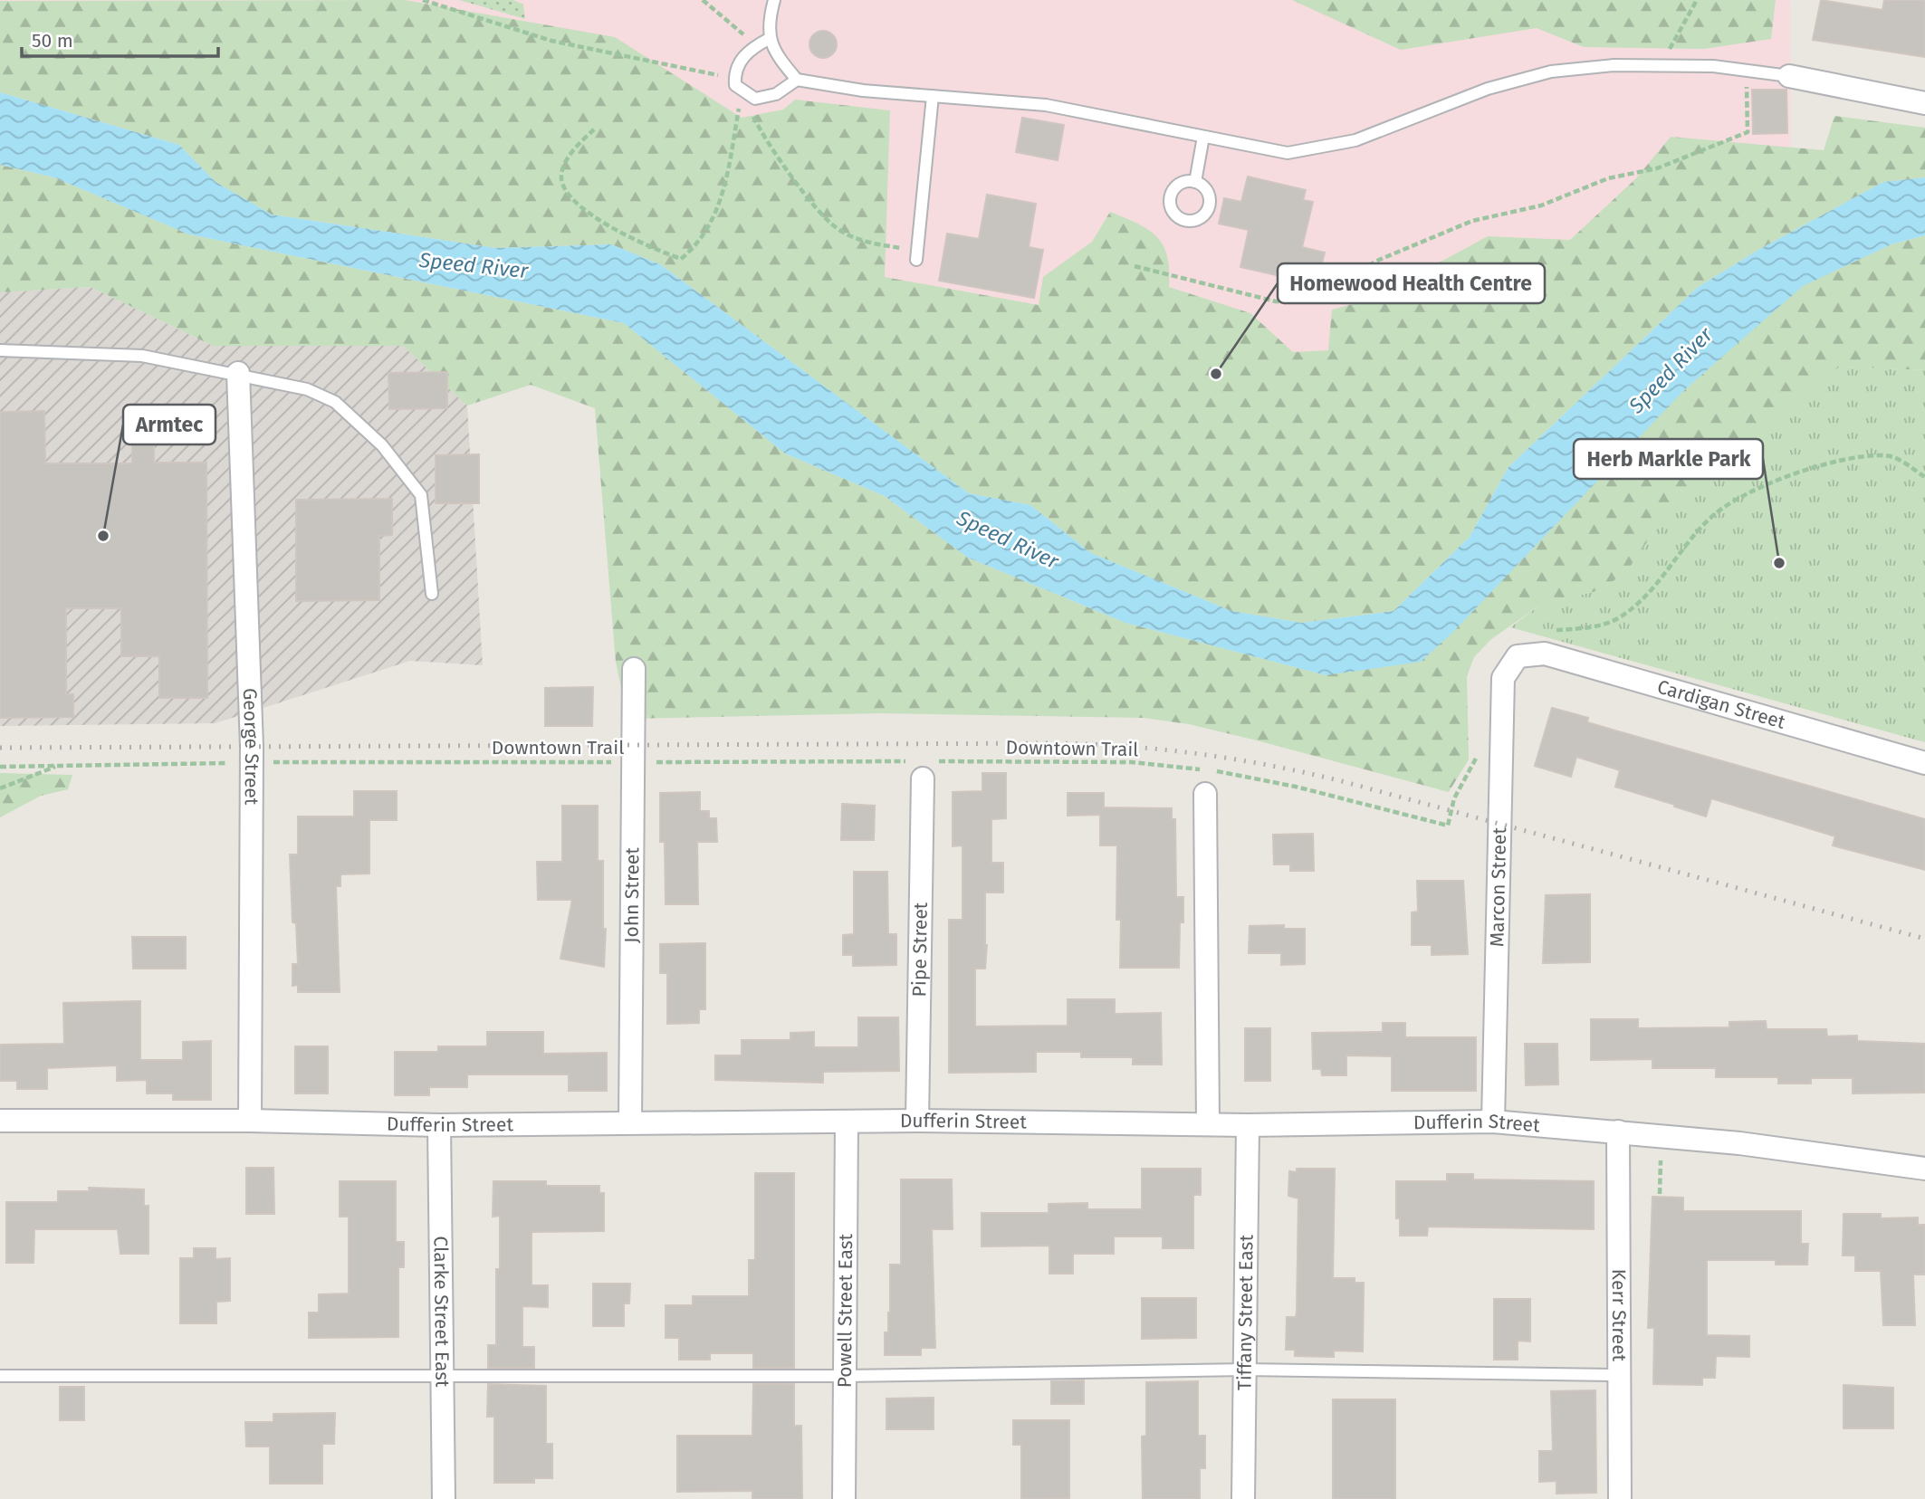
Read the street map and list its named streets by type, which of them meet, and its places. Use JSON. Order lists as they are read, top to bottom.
{
  "streets": {
    "street": [
      "Cardigan Street",
      "George Street",
      "Marcon Street",
      "John Street",
      "Pipe Street",
      "Dufferin Street",
      "Powell Street East",
      "Clarke Street East",
      "Tiffany Street East",
      "Kerr Street"
    ],
    "path": ["Downtown Trail"]
  },
  "crossings": [
    ["Cardigan Street", "Marcon Street"],
    ["George Street", "Downtown Trail"],
    ["George Street", "Dufferin Street"],
    ["Downtown Trail", "John Street"],
    ["Downtown Trail", "Pipe Street"],
    ["Marcon Street", "Dufferin Street"],
    ["John Street", "Dufferin Street"],
    ["Pipe Street", "Dufferin Street"],
    ["Dufferin Street", "Powell Street East"],
    ["Dufferin Street", "Clarke Street East"],
    ["Dufferin Street", "Tiffany Street East"],
    ["Dufferin Street", "Kerr Street"]
  ],
  "water": ["Speed River"],
  "places": ["Homewood Health Centre", "Armtec", "Herb Markle Park"],
  "scale_bar": "50 m"
}
